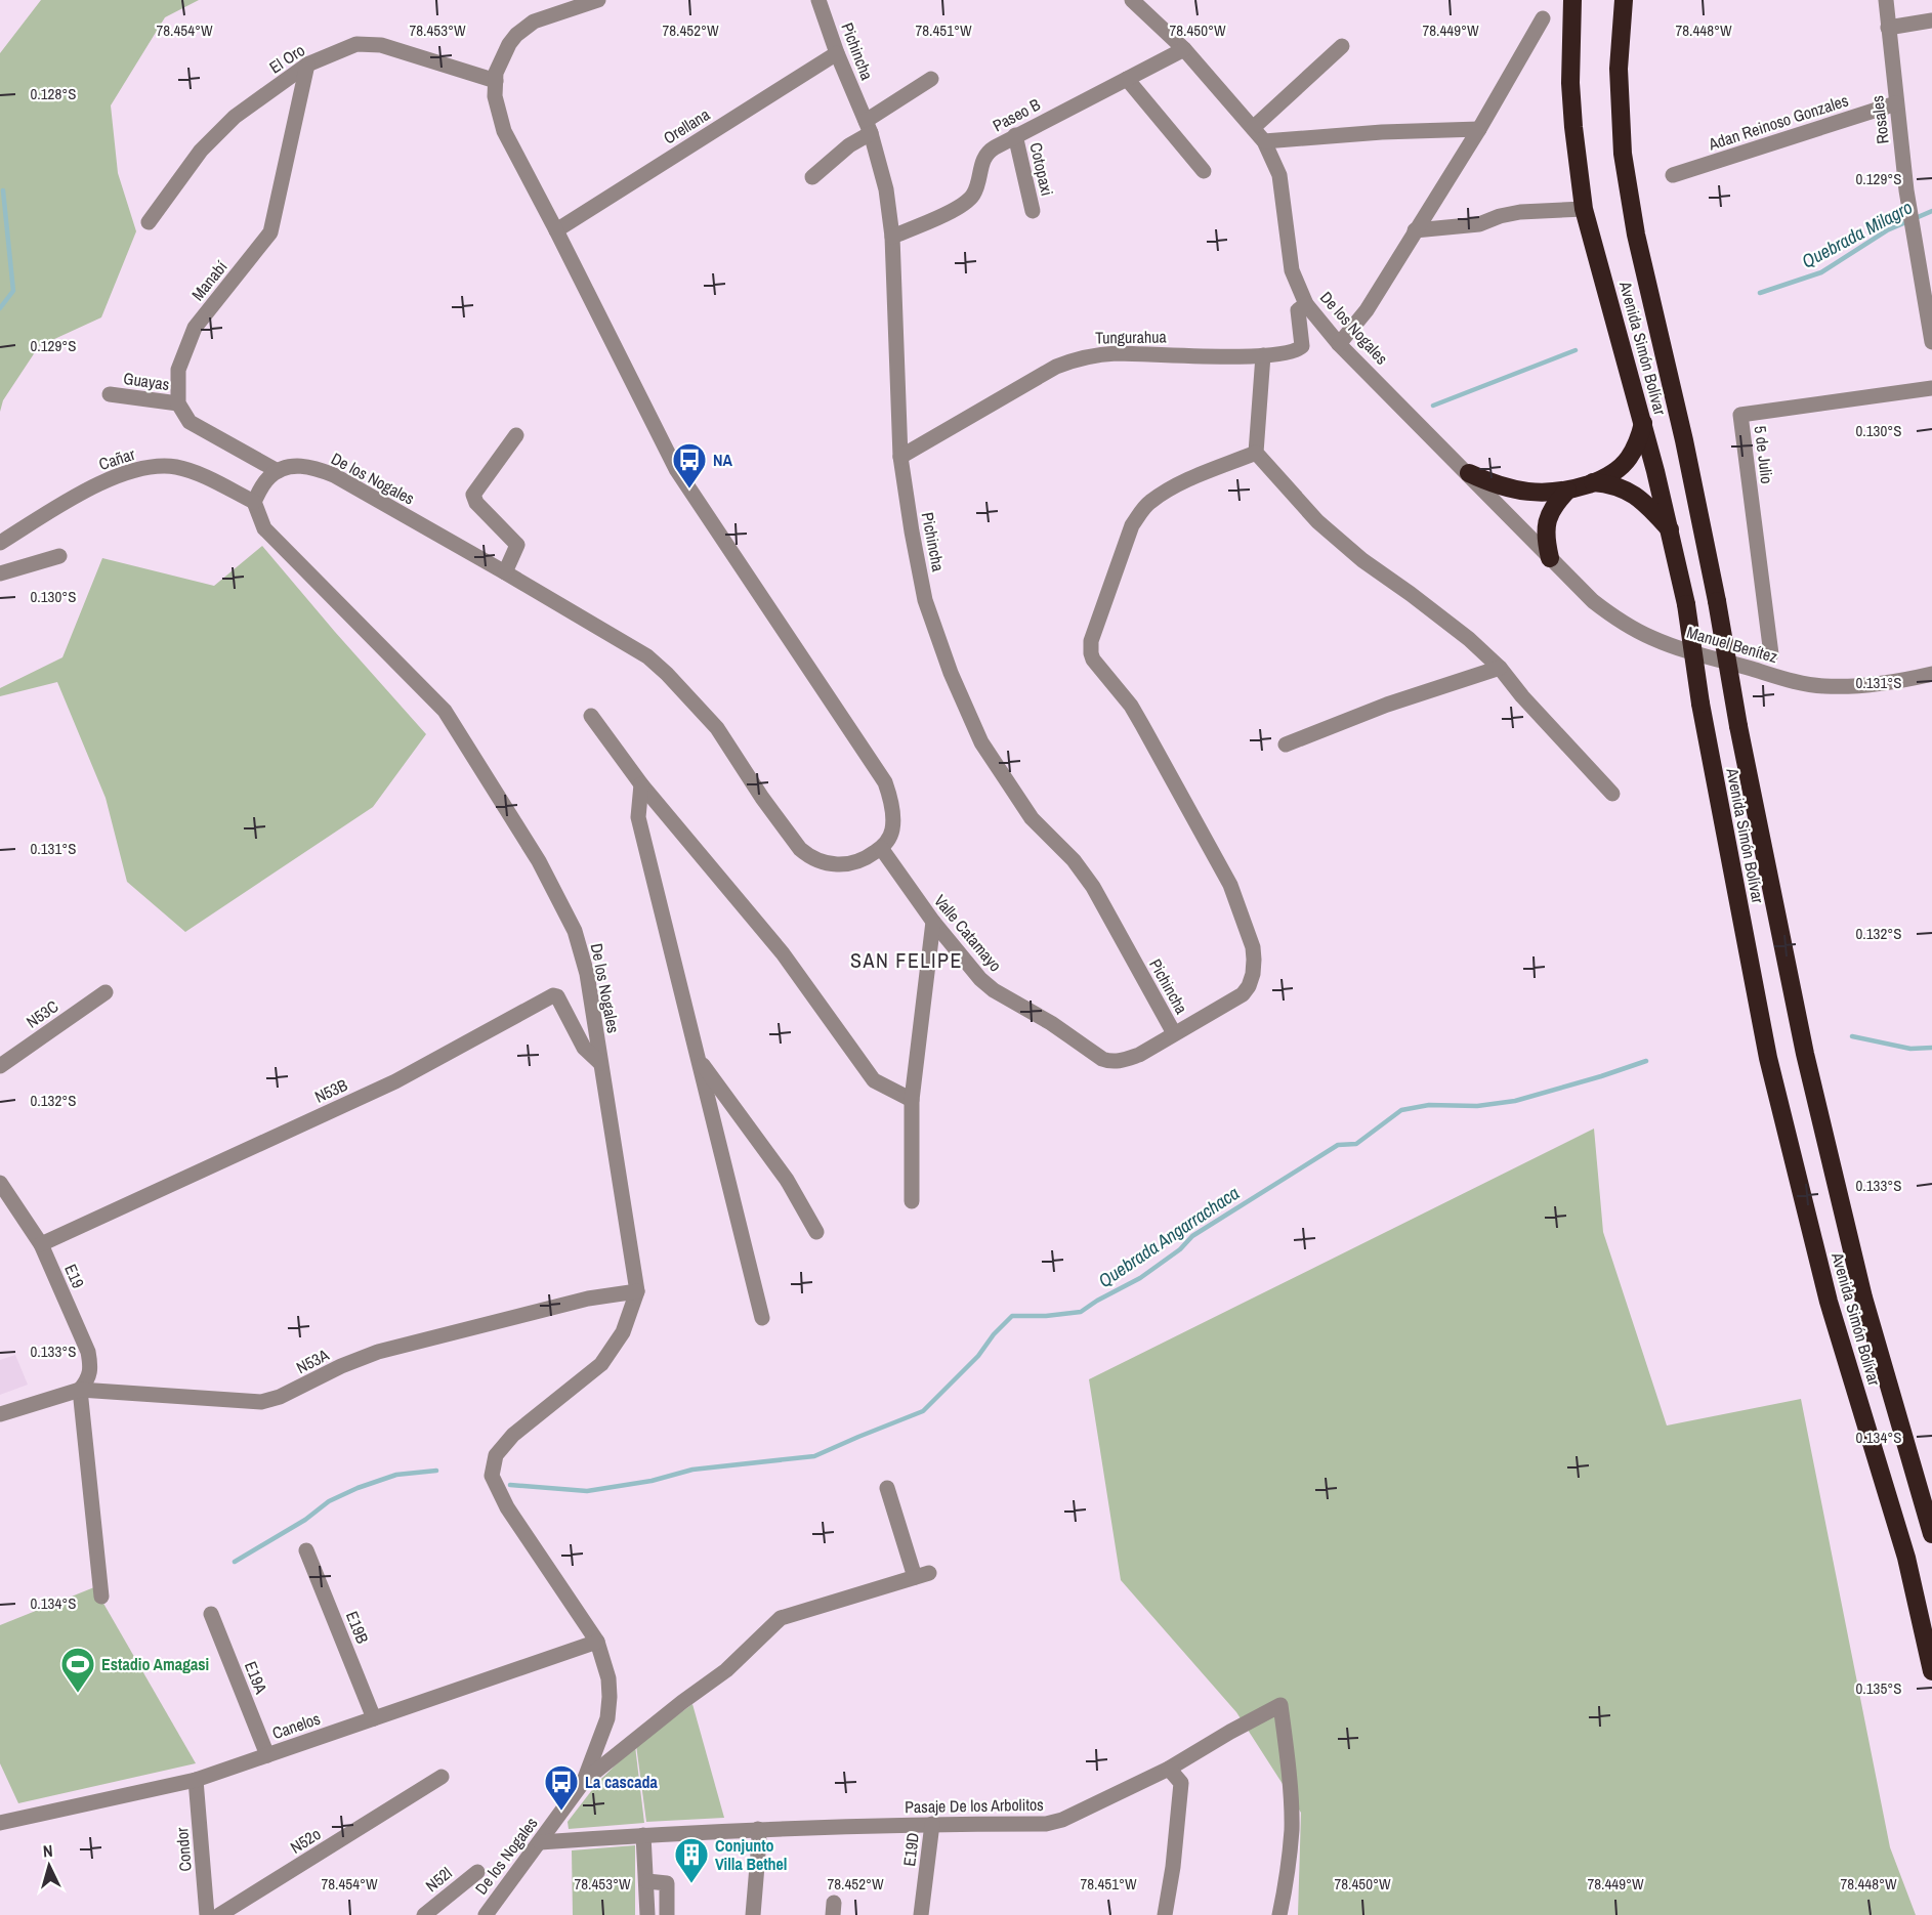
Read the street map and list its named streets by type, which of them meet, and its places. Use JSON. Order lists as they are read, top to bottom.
{
  "streets": {
    "highway": ["Avenida Simón Bolívar"],
    "street": [
      "Pichincha",
      "El Oro",
      "Paseo B",
      "Rosales",
      "Adan Reinoso Gonzales",
      "Orellana",
      "Cotopaxi",
      "Manabí",
      "De los Nogales",
      "Tungurahua",
      "Guayas",
      "5 de Julio",
      "Cañar",
      "Manuel Benítez",
      "Valle Catamayo",
      "N53C",
      "N53B",
      "E19",
      "N53A",
      "E19B",
      "E19A",
      "Canelos",
      "Pasaje De los Arbolitos",
      "N52o",
      "Condor",
      "E19D",
      "N52l"
    ]
  },
  "crossings": [
    ["Pichincha", "Paseo B"],
    ["Pichincha", "Orellana"],
    ["Pichincha", "Tungurahua"],
    ["Pichincha", "Valle Catamayo"],
    ["El Oro", "Manabí"],
    ["Paseo B", "Cotopaxi"],
    ["Paseo B", "De los Nogales"],
    ["Rosales", "Adan Reinoso Gonzales"],
    ["Manabí", "Guayas"],
    ["De los Nogales", "Tungurahua"],
    ["De los Nogales", "Cañar"],
    ["De los Nogales", "Manuel Benítez"],
    ["De los Nogales", "Valle Catamayo"],
    ["De los Nogales", "N53B"],
    ["De los Nogales", "N53A"],
    ["De los Nogales", "Canelos"],
    ["De los Nogales", "Pasaje De los Arbolitos"],
    ["N53B", "E19"],
    ["E19", "N53A"],
    ["E19B", "Canelos"],
    ["E19A", "Canelos"],
    ["Canelos", "Condor"],
    ["Pasaje De los Arbolitos", "E19D"]
  ],
  "districts": ["SAN FELIPE"],
  "water": ["Quebrada Milagro", "Quebrada Angarrachaca"],
  "places": {
    "bus stop": ["NA", "La cascada"],
    "sports": ["Estadio Amagasi"],
    "building": ["Conjunto Villa Bethel"]
  },
  "north": "top",
  "coordinates": [
    "78.454°W",
    "78.453°W",
    "78.452°W",
    "78.451°W",
    "78.450°W",
    "78.449°W",
    "78.448°W",
    "0.128°S",
    "0.129°S",
    "0.130°S",
    "0.131°S",
    "0.132°S",
    "0.133°S",
    "0.134°S",
    "0.135°S"
  ]
}
